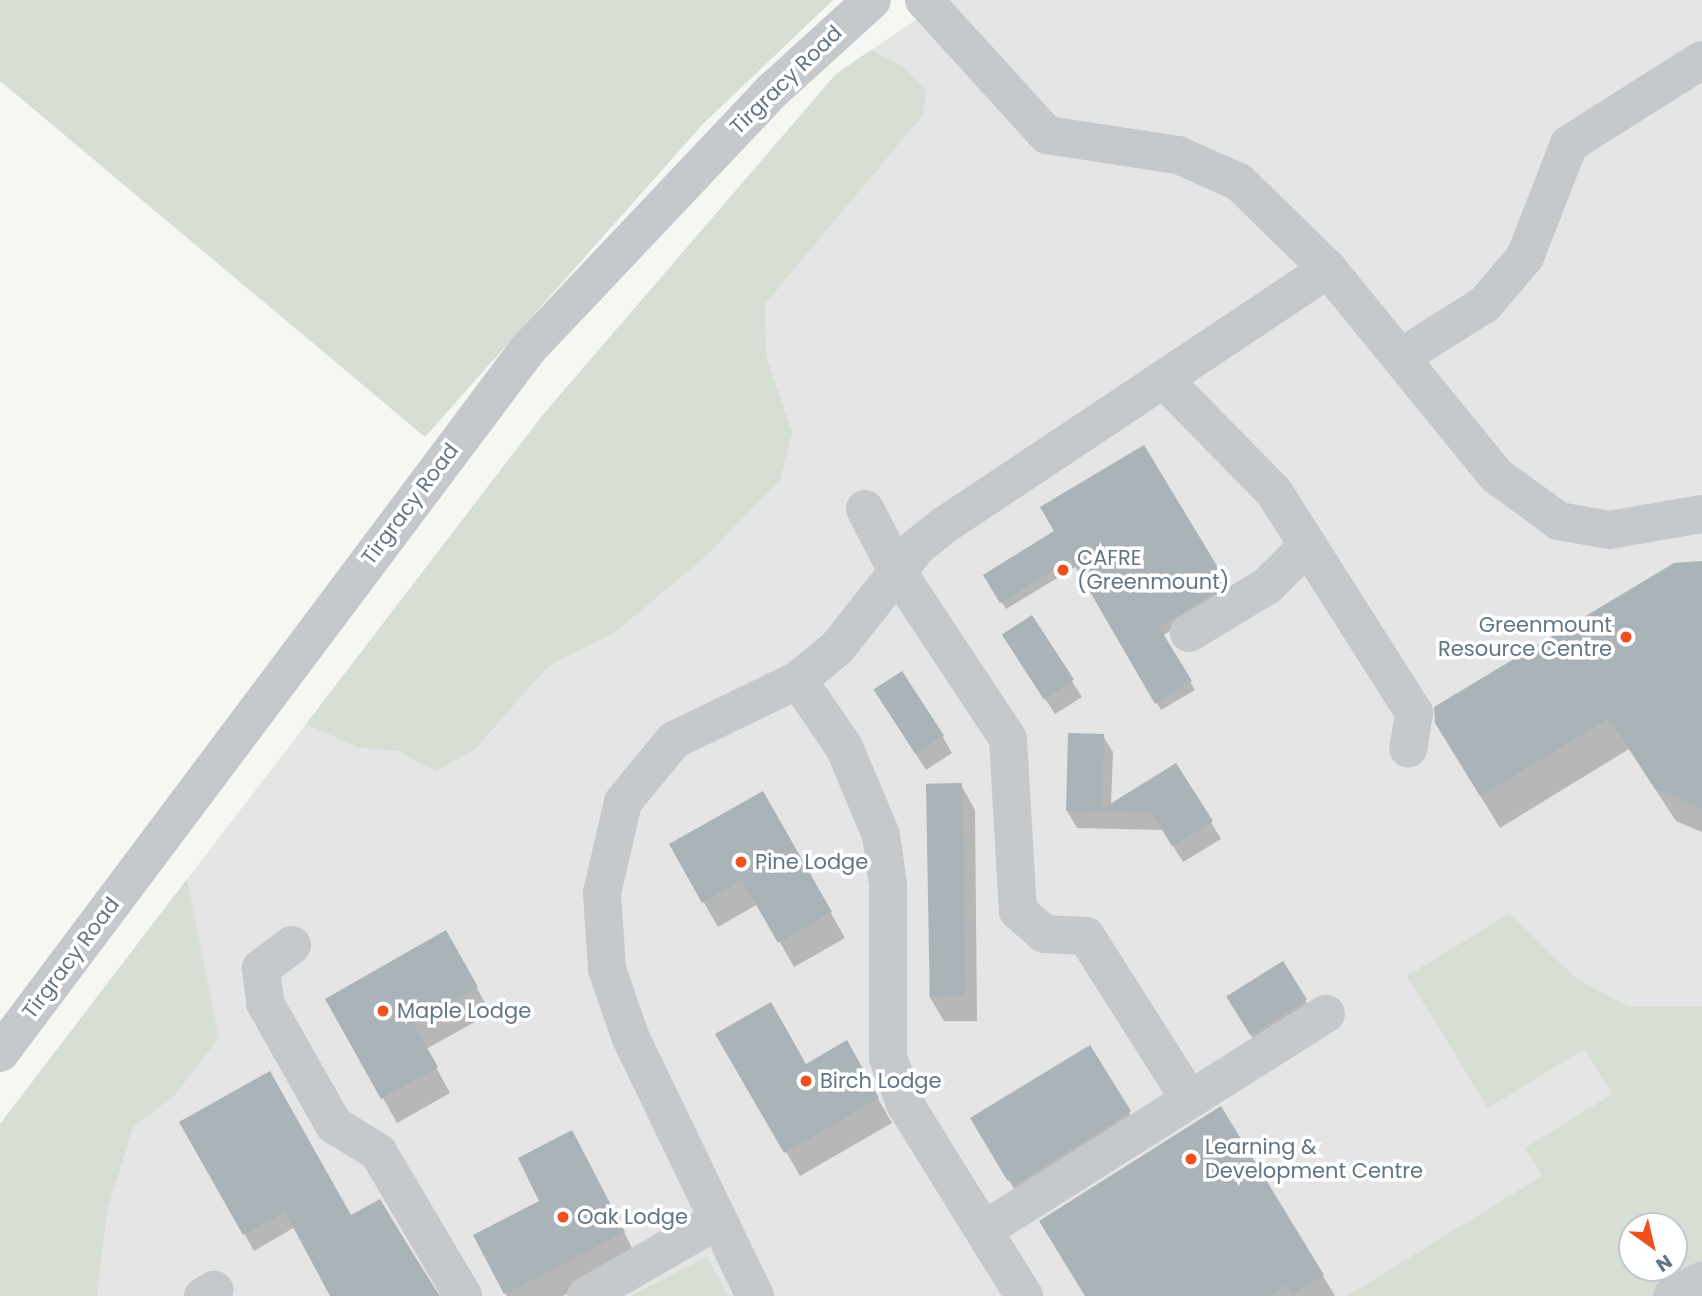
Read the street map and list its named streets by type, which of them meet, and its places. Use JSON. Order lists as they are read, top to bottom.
{
  "streets": {
    "street": ["Tirgracy Road"]
  },
  "places": [
    "CAFRE (Greenmount)",
    "Greenmount Resource Centre",
    "Pine Lodge",
    "Maple Lodge",
    "Birch Lodge",
    "Learning & Development Centre",
    "Oak Lodge"
  ],
  "north": "bottom right"
}
